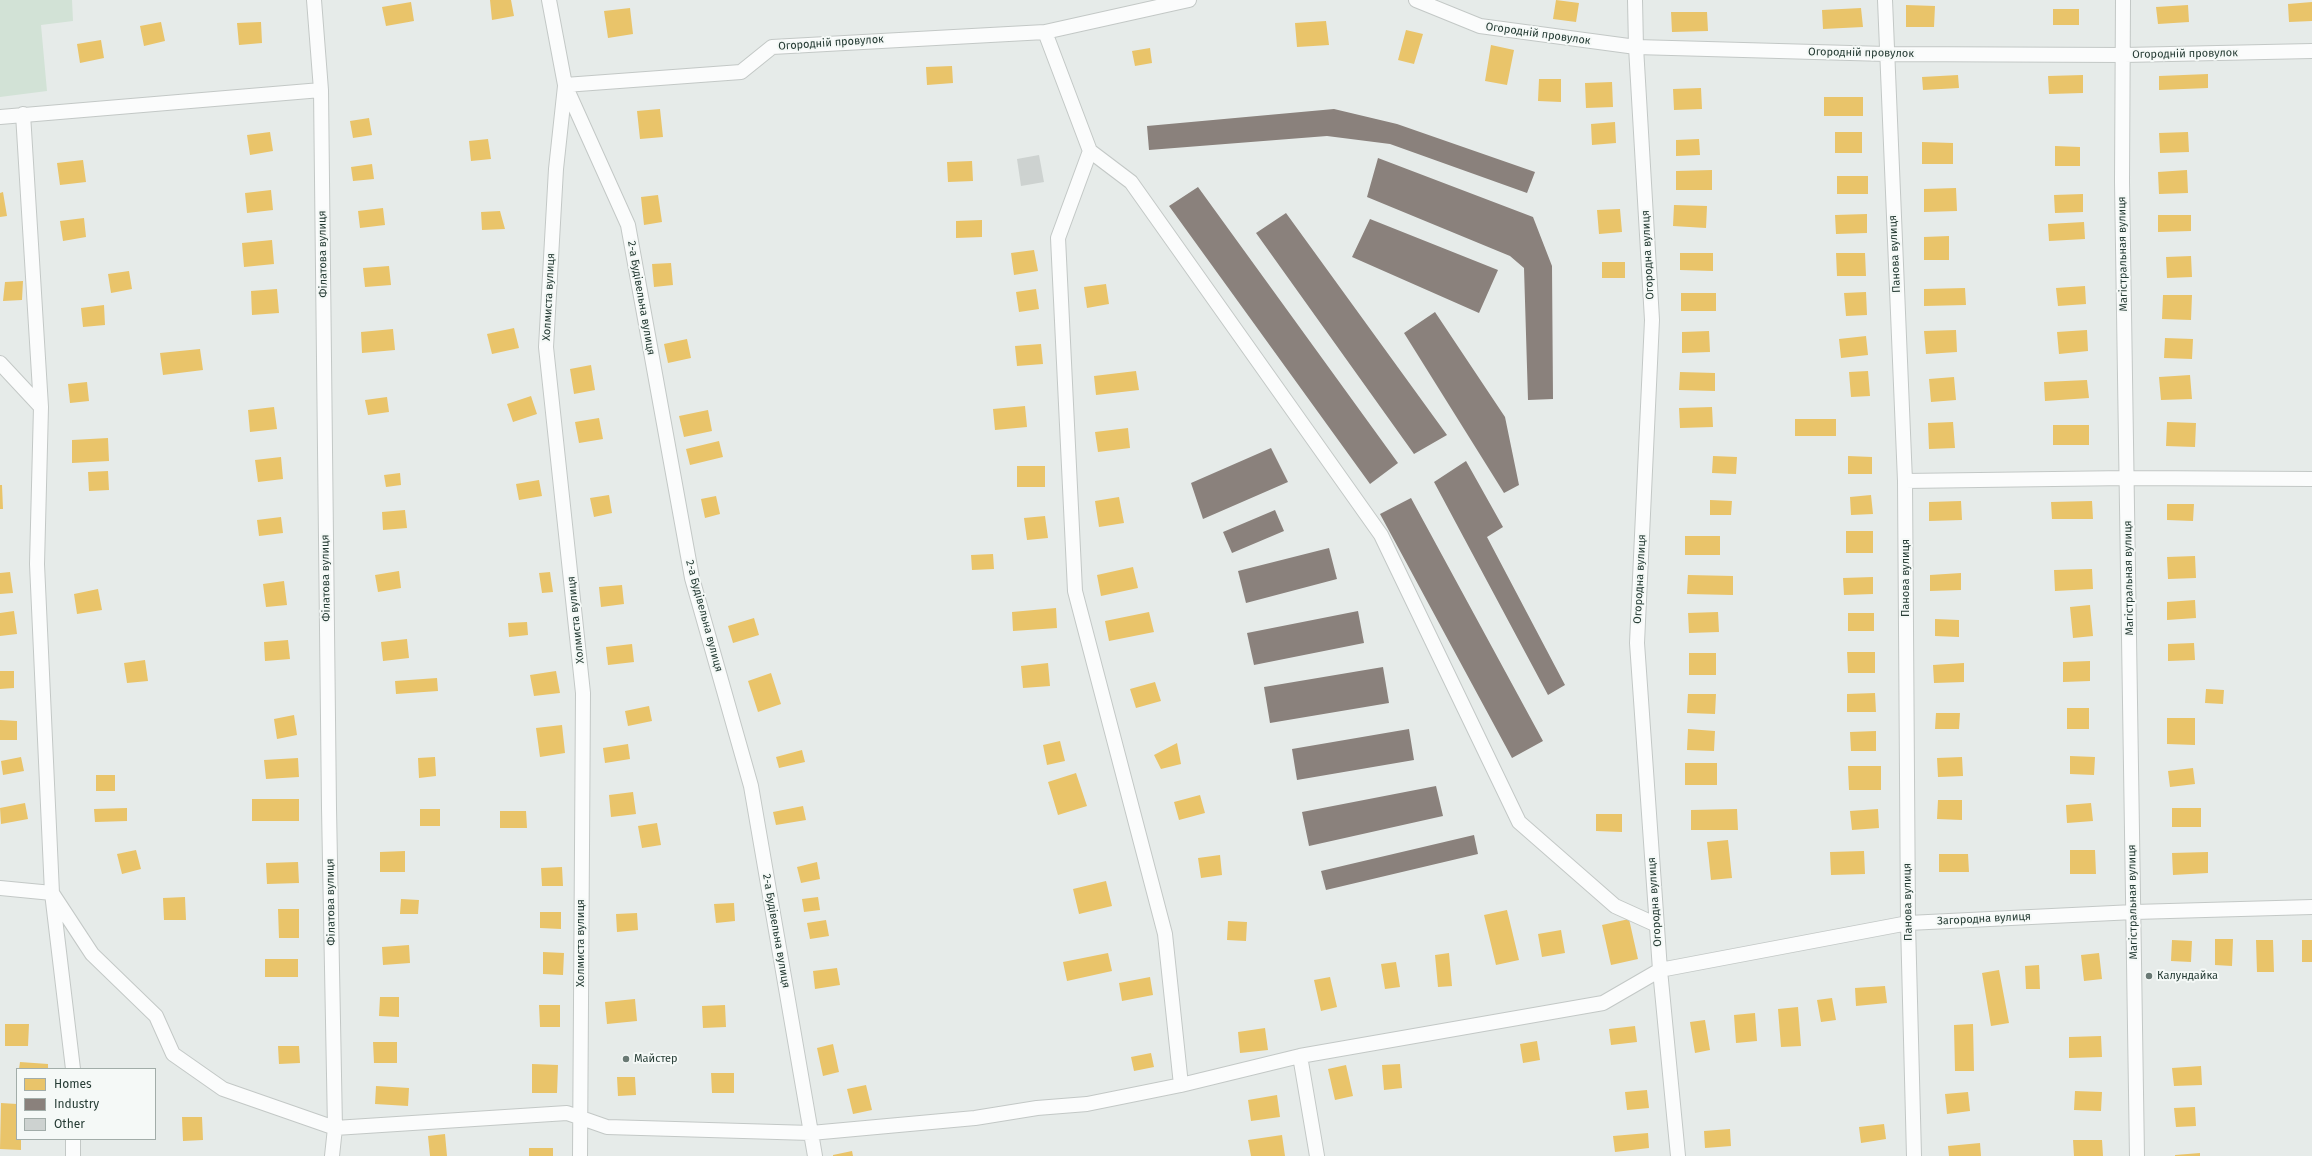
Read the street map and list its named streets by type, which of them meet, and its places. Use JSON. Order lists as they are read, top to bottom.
{
  "streets": {
    "street": [
      "Огородній провулок",
      "Філатова вулиця",
      "Панова вулиця",
      "Магістральная вулиця",
      "Огородна вулиця",
      "Холмиста вулиця",
      "2-а Будівельна вулиця",
      "Загородна вулиця"
    ]
  },
  "crossings": [
    ["Огородній провулок", "Панова вулиця"],
    ["Огородній провулок", "Магістральная вулиця"],
    ["Огородній провулок", "Огородна вулиця"],
    ["Огородній провулок", "Холмиста вулиця"],
    ["Огородній провулок", "2-а Будівельна вулиця"],
    ["Філатова вулиця", "Загородна вулиця"],
    ["Панова вулиця", "Загородна вулиця"],
    ["Магістральная вулиця", "Загородна вулиця"],
    ["Огородна вулиця", "Загородна вулиця"],
    ["Холмиста вулиця", "2-а Будівельна вулиця"],
    ["Холмиста вулиця", "Загородна вулиця"],
    ["2-а Будівельна вулиця", "Загородна вулиця"]
  ],
  "places": ["Калундайка", "Майстер"],
  "legend": ["Homes", "Industry", "Other"]
}
